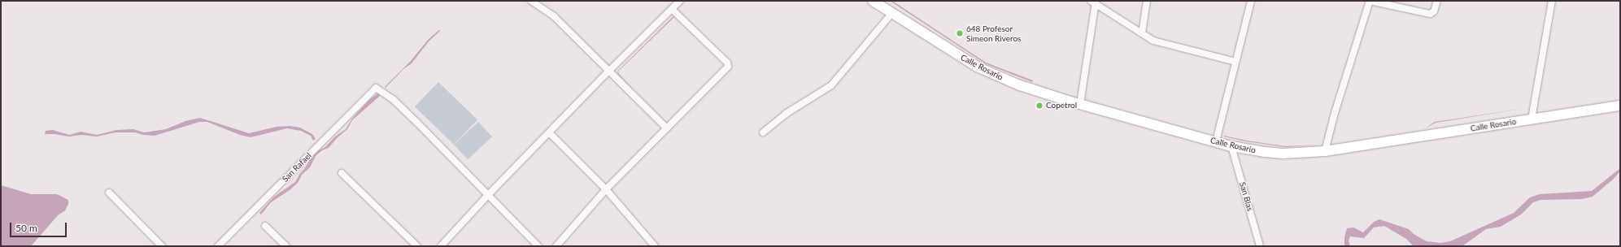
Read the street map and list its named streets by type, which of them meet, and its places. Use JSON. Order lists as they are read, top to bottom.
{
  "streets": {
    "main road": ["Calle Rosario"],
    "street": ["San Rafael", "San Blas"]
  },
  "crossings": [
    ["Calle Rosario", "San Blas"]
  ],
  "places": ["648 Profesor Simeon Riveros", "Copetrol"],
  "scale_bar": "50 m"
}
